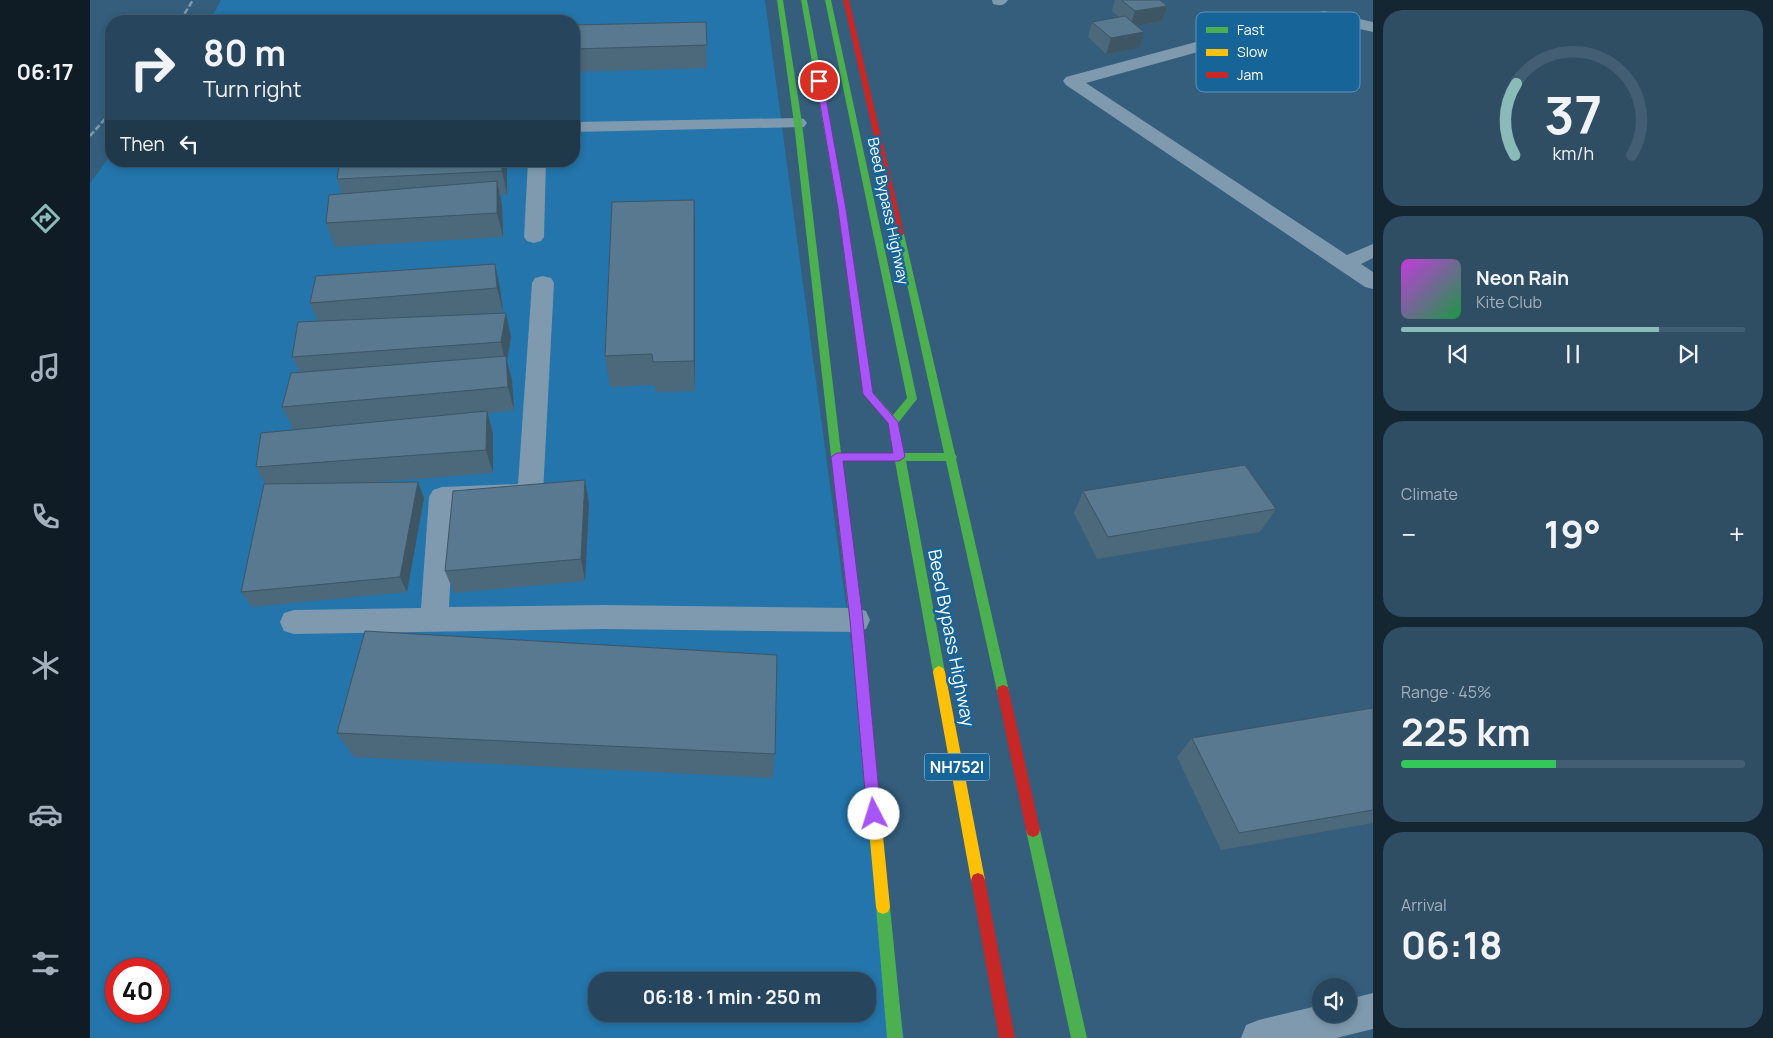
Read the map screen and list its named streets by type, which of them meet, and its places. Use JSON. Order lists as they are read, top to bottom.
{
  "streets": {
    "main road": ["Beed Bypass Highway", "NH752I"]
  },
  "legend": ["Fast", "Slow", "Jam"],
  "page": {
    "tabs": "06:17",
    "turn": ["80 m", "Turn right"],
    "then": "Then",
    "song": ["Neon Rain", "Kite Club"],
    "tile": [
      "Climate",
      ["Range · 45%", "225 km"],
      ["Arrival", "06:18"]
    ],
    "heat": ["−", "19°", "+"],
    "limit": "40",
    "trip": "06:18 · 1 min · 250 m",
    "gauge": ["37", "km/h"]
  }
}
